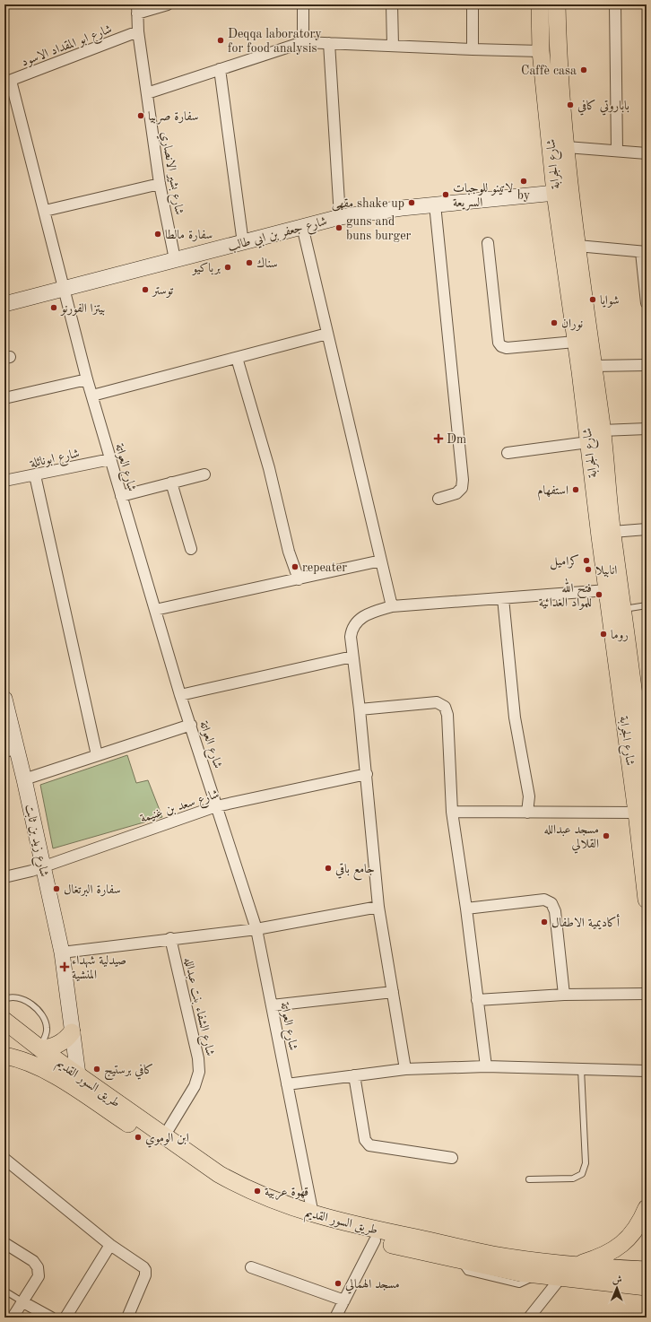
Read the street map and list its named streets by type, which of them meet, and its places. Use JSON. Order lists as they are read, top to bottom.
{
  "streets": {
    "main road": ["شارع الجرابة", "طريق السور القديم"],
    "street": [
      "شارع ابو المقداد الاسود",
      "شارع بشير الانصاري",
      "شارع جعفر بن ابي طالب",
      "شارع ابونائلة",
      "شارع العواتة",
      "شارع سعد بن غنيمة",
      "شارع زيد بن ثابت",
      "شارع الشفاء بنت عبدالله"
    ]
  },
  "crossings": [
    ["شارع ابو المقداد الاسود", "شارع بشير الانصاري"],
    ["شارع ابو المقداد الاسود", "شارع العواتة"],
    ["شارع الجرابة", "شارع جعفر بن ابي طالب"],
    ["شارع بشير الانصاري", "شارع جعفر بن ابي طالب"],
    ["شارع جعفر بن ابي طالب", "شارع العواتة"],
    ["شارع ابونائلة", "شارع العواتة"],
    ["شارع العواتة", "شارع سعد بن غنيمة"],
    ["شارع العواتة", "طريق السور القديم"],
    ["شارع سعد بن غنيمة", "شارع زيد بن ثابت"],
    ["شارع زيد بن ثابت", "طريق السور القديم"],
    ["شارع الشفاء بنت عبدالله", "طريق السور القديم"]
  ],
  "places": {
    "other": [
      "Deqqa laboratory for food analysis",
      "Caffè casa",
      "باباروتي كافي",
      "سفارة صربيا",
      "by",
      "لاتينو للوجبات السريعة",
      "مقهى shake up",
      "guns and buns burger",
      "سفارة مالطا",
      "سناك",
      "برباكيو",
      "توستر",
      "شوايا",
      "بيتزا الفورنو",
      "نوران",
      "استفهام",
      "كراميل",
      "repeater",
      "انابيلا",
      "فتح الله للمواد الغدائية",
      "روما",
      "مسجد عبدالله القلالي",
      "جامع باقي",
      "سفارة البرتغال",
      "أكاديمية الاطفال",
      "كافي برستيج",
      "ابن الوموي",
      "قهوة عربية",
      "مسجد الهمالي"
    ],
    "health": ["Dm", "صيدلية شهداء المنشية"]
  },
  "north": "top"
}
